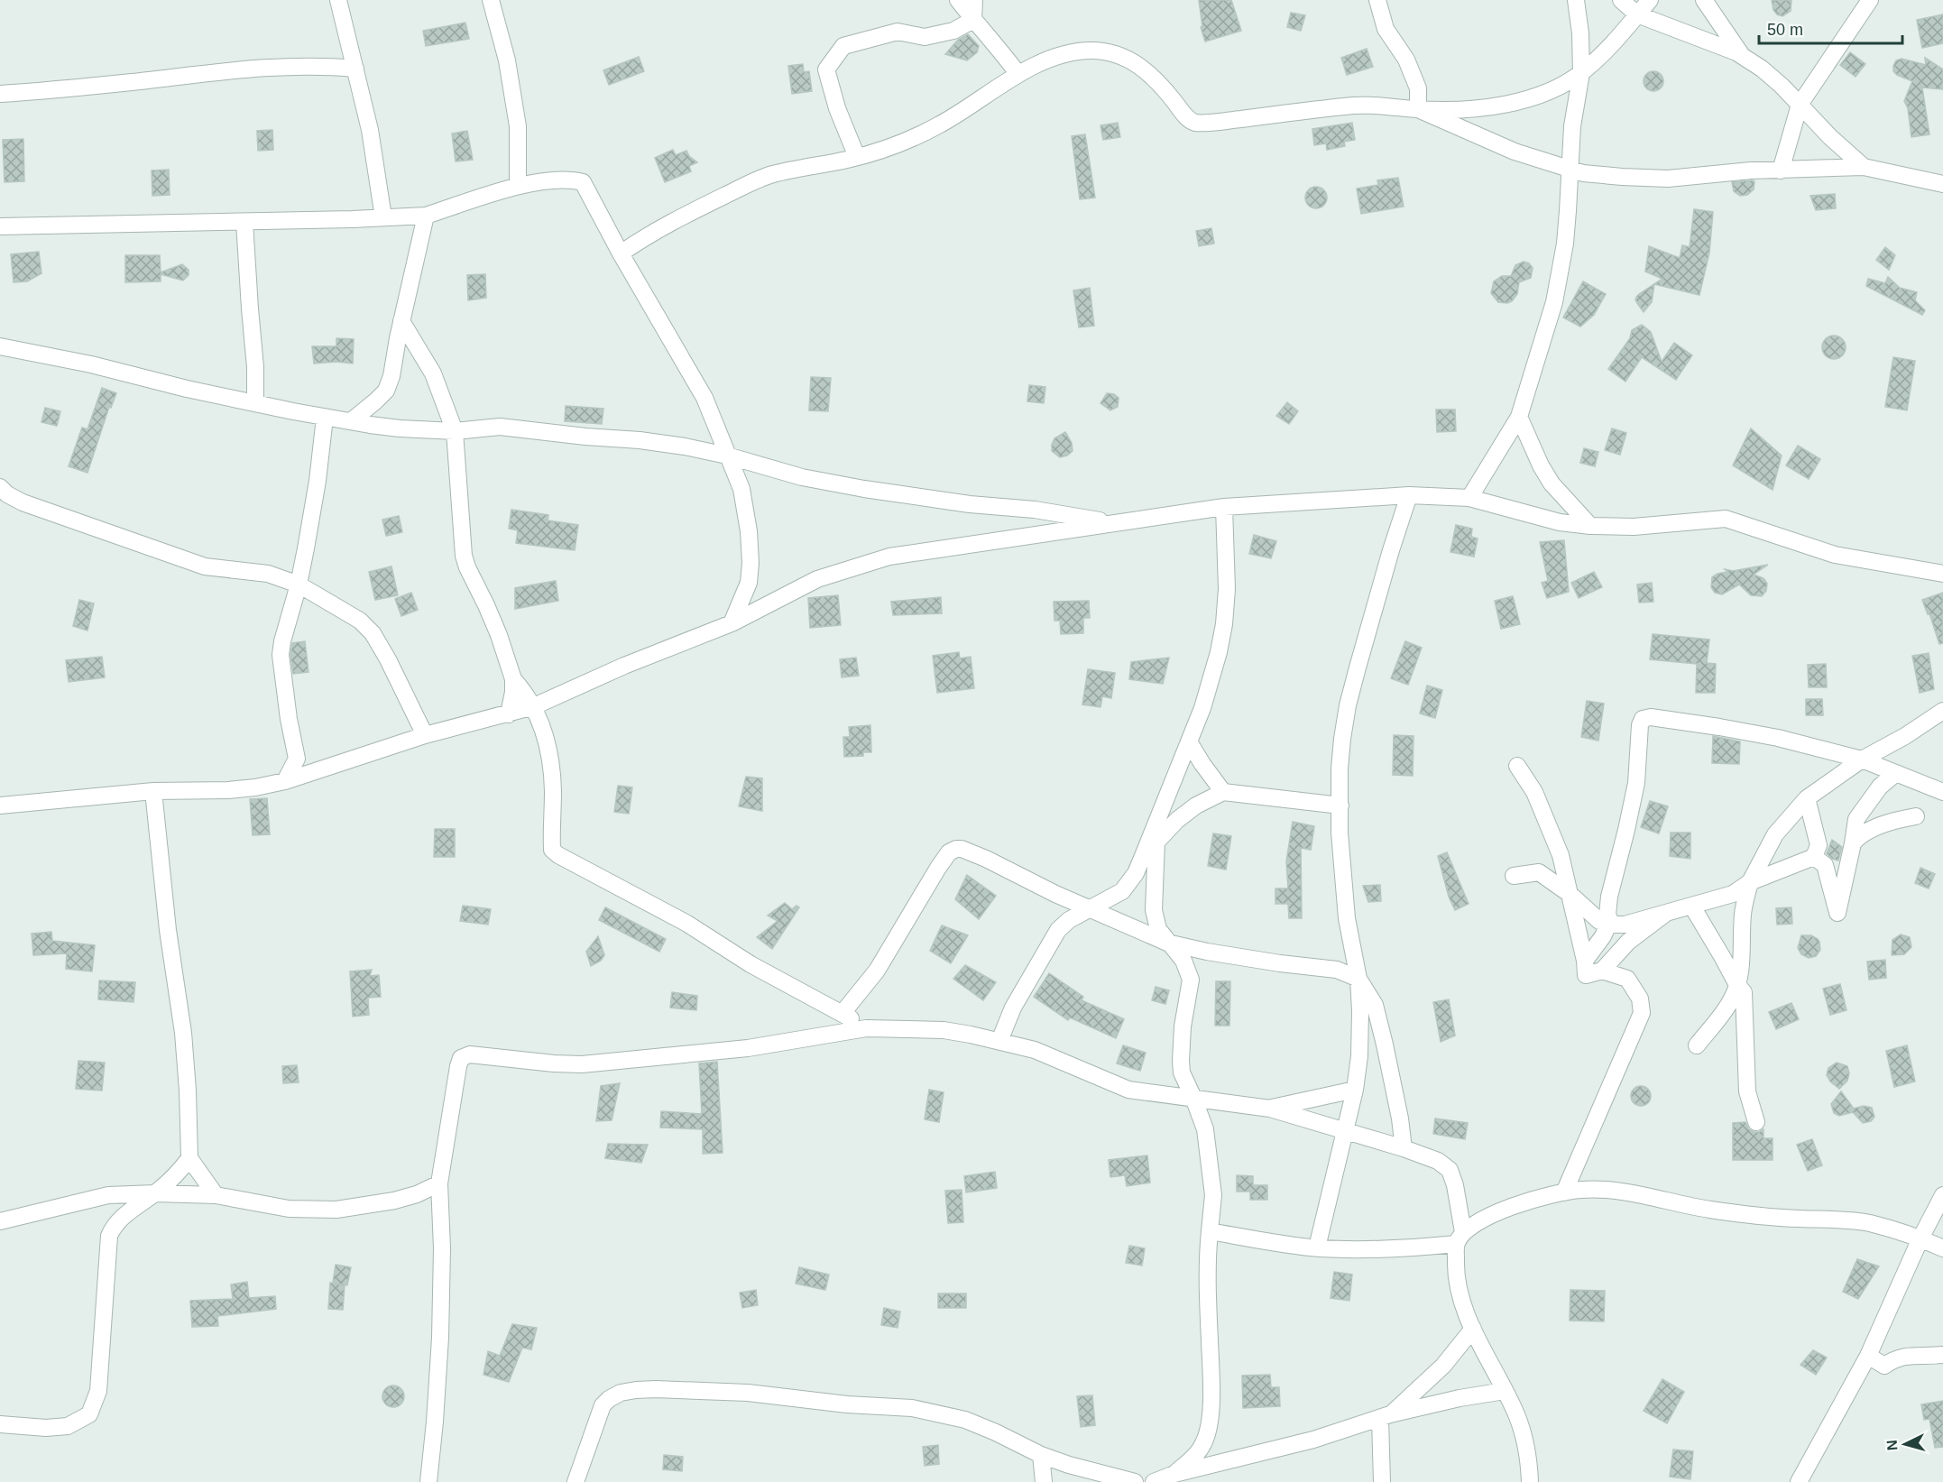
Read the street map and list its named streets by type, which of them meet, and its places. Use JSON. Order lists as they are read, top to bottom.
{
  "scale_bar": "50 m",
  "north": "left"
}
